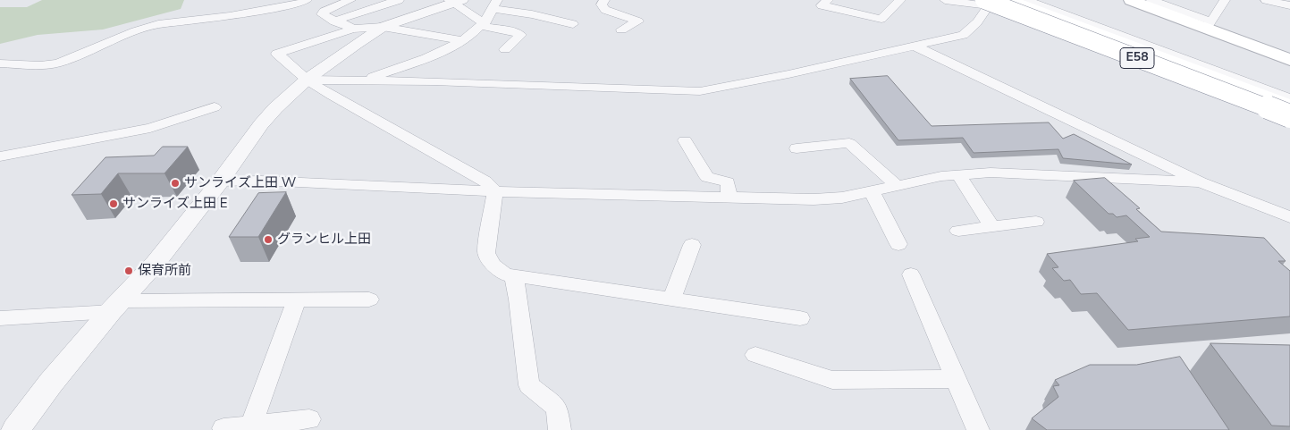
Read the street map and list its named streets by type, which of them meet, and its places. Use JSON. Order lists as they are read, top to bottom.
{
  "streets": {
    "highway": ["E58"]
  },
  "places": [
    "サンライズ上田 W",
    "サンライズ上田 E",
    "グランヒル上田",
    "保育所前"
  ]
}
